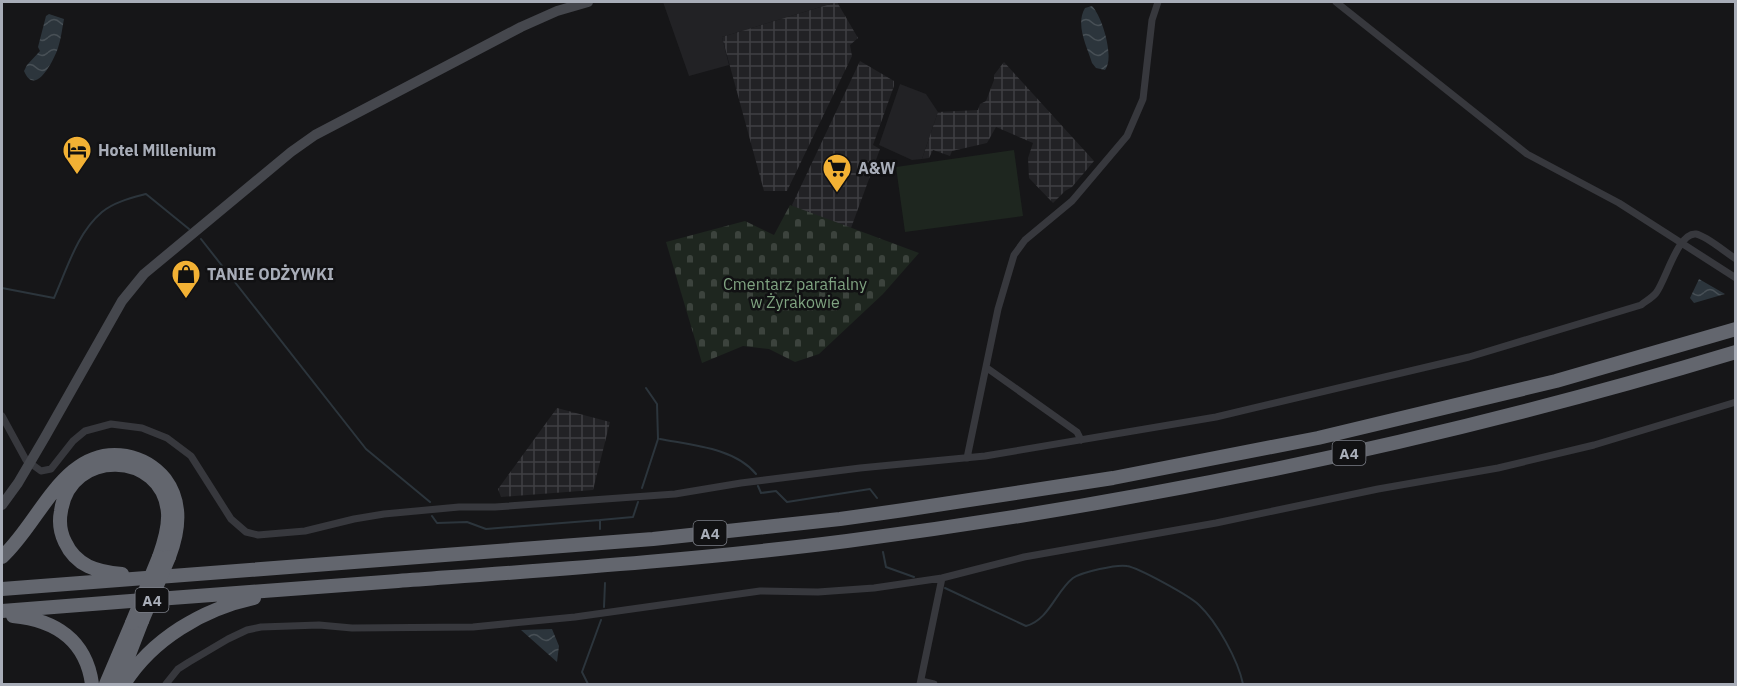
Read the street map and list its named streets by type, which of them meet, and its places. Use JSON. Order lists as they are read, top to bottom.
{
  "streets": {
    "highway": ["A4"]
  },
  "parks": ["Cmentarz parafialny w Żyrakowie"],
  "places": {
    "hotel": ["Hotel Millenium"],
    "supermarket": ["A&W"],
    "shop": ["TANIE ODŻYWKI"]
  }
}
